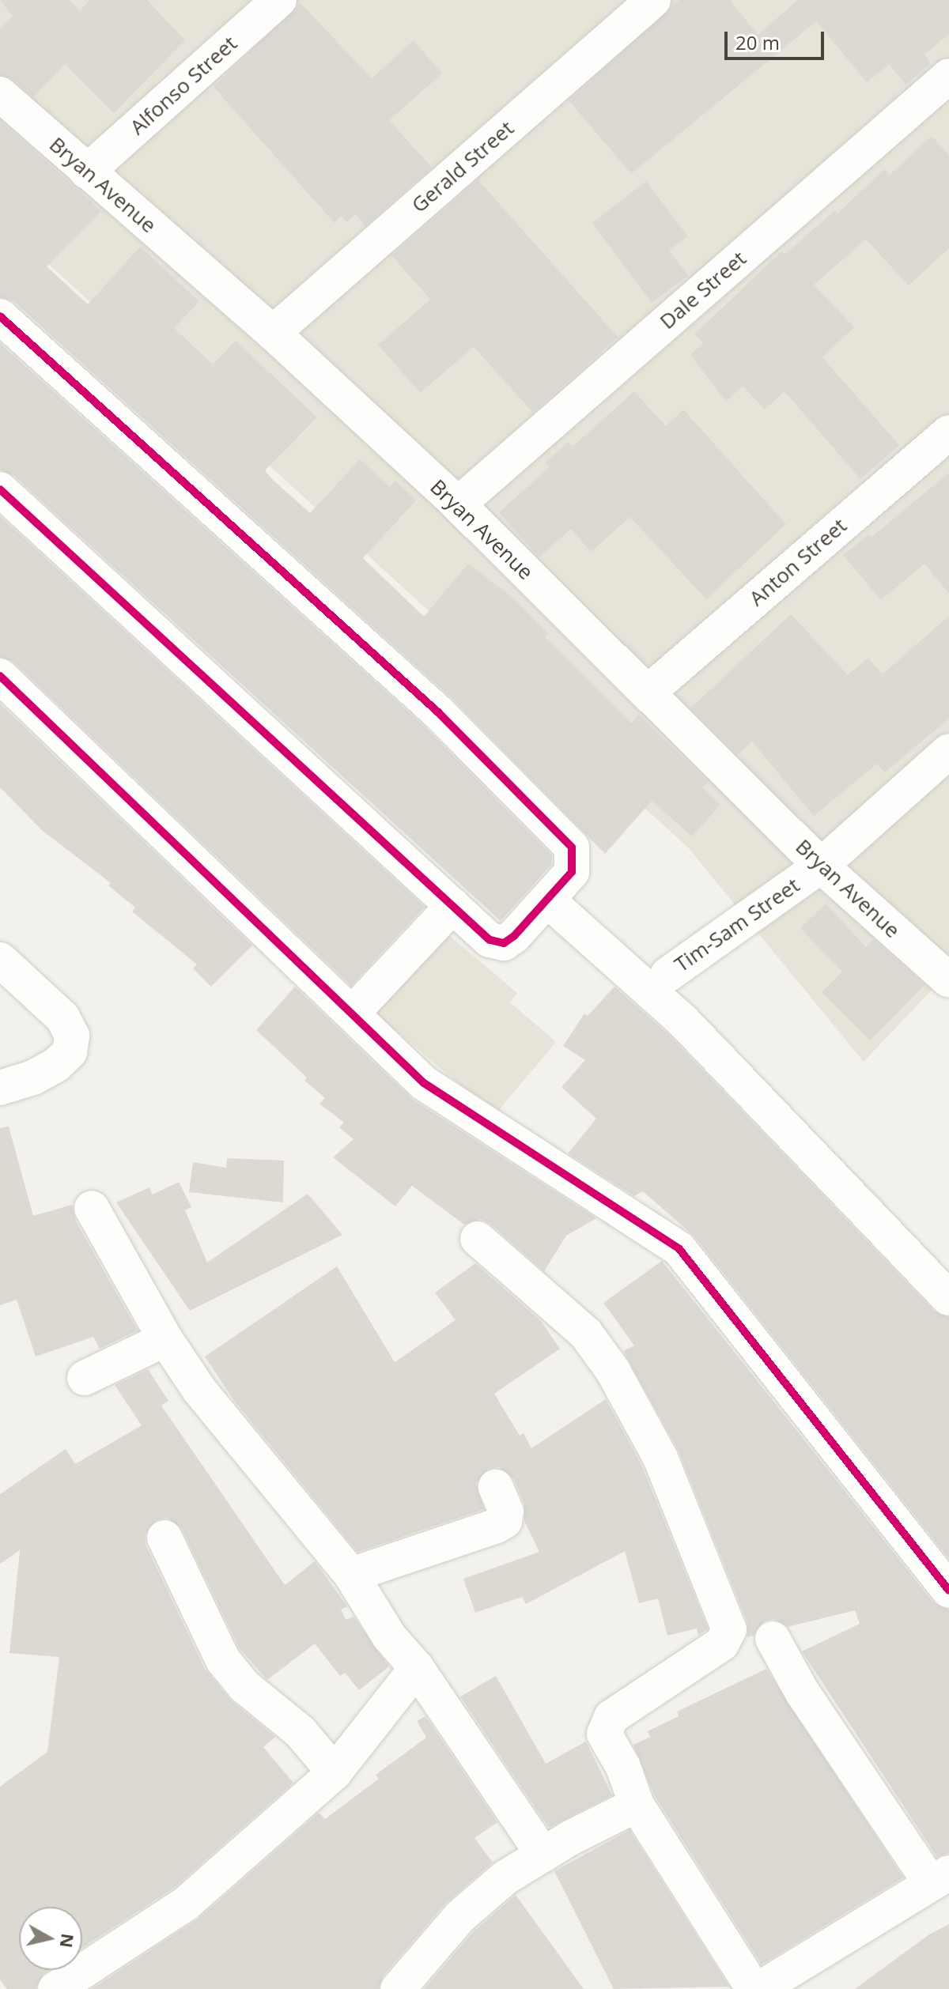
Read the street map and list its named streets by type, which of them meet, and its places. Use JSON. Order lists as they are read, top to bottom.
{
  "streets": {
    "street": [
      "Alfonso Street",
      "Gerald Street",
      "Bryan Avenue",
      "Dale Street",
      "Anton Street",
      "Tim-Sam Street"
    ]
  },
  "crossings": [
    ["Alfonso Street", "Bryan Avenue"],
    ["Gerald Street", "Bryan Avenue"],
    ["Bryan Avenue", "Dale Street"],
    ["Bryan Avenue", "Anton Street"],
    ["Bryan Avenue", "Tim-Sam Street"]
  ],
  "scale_bar": "20 m",
  "north": "right"
}
